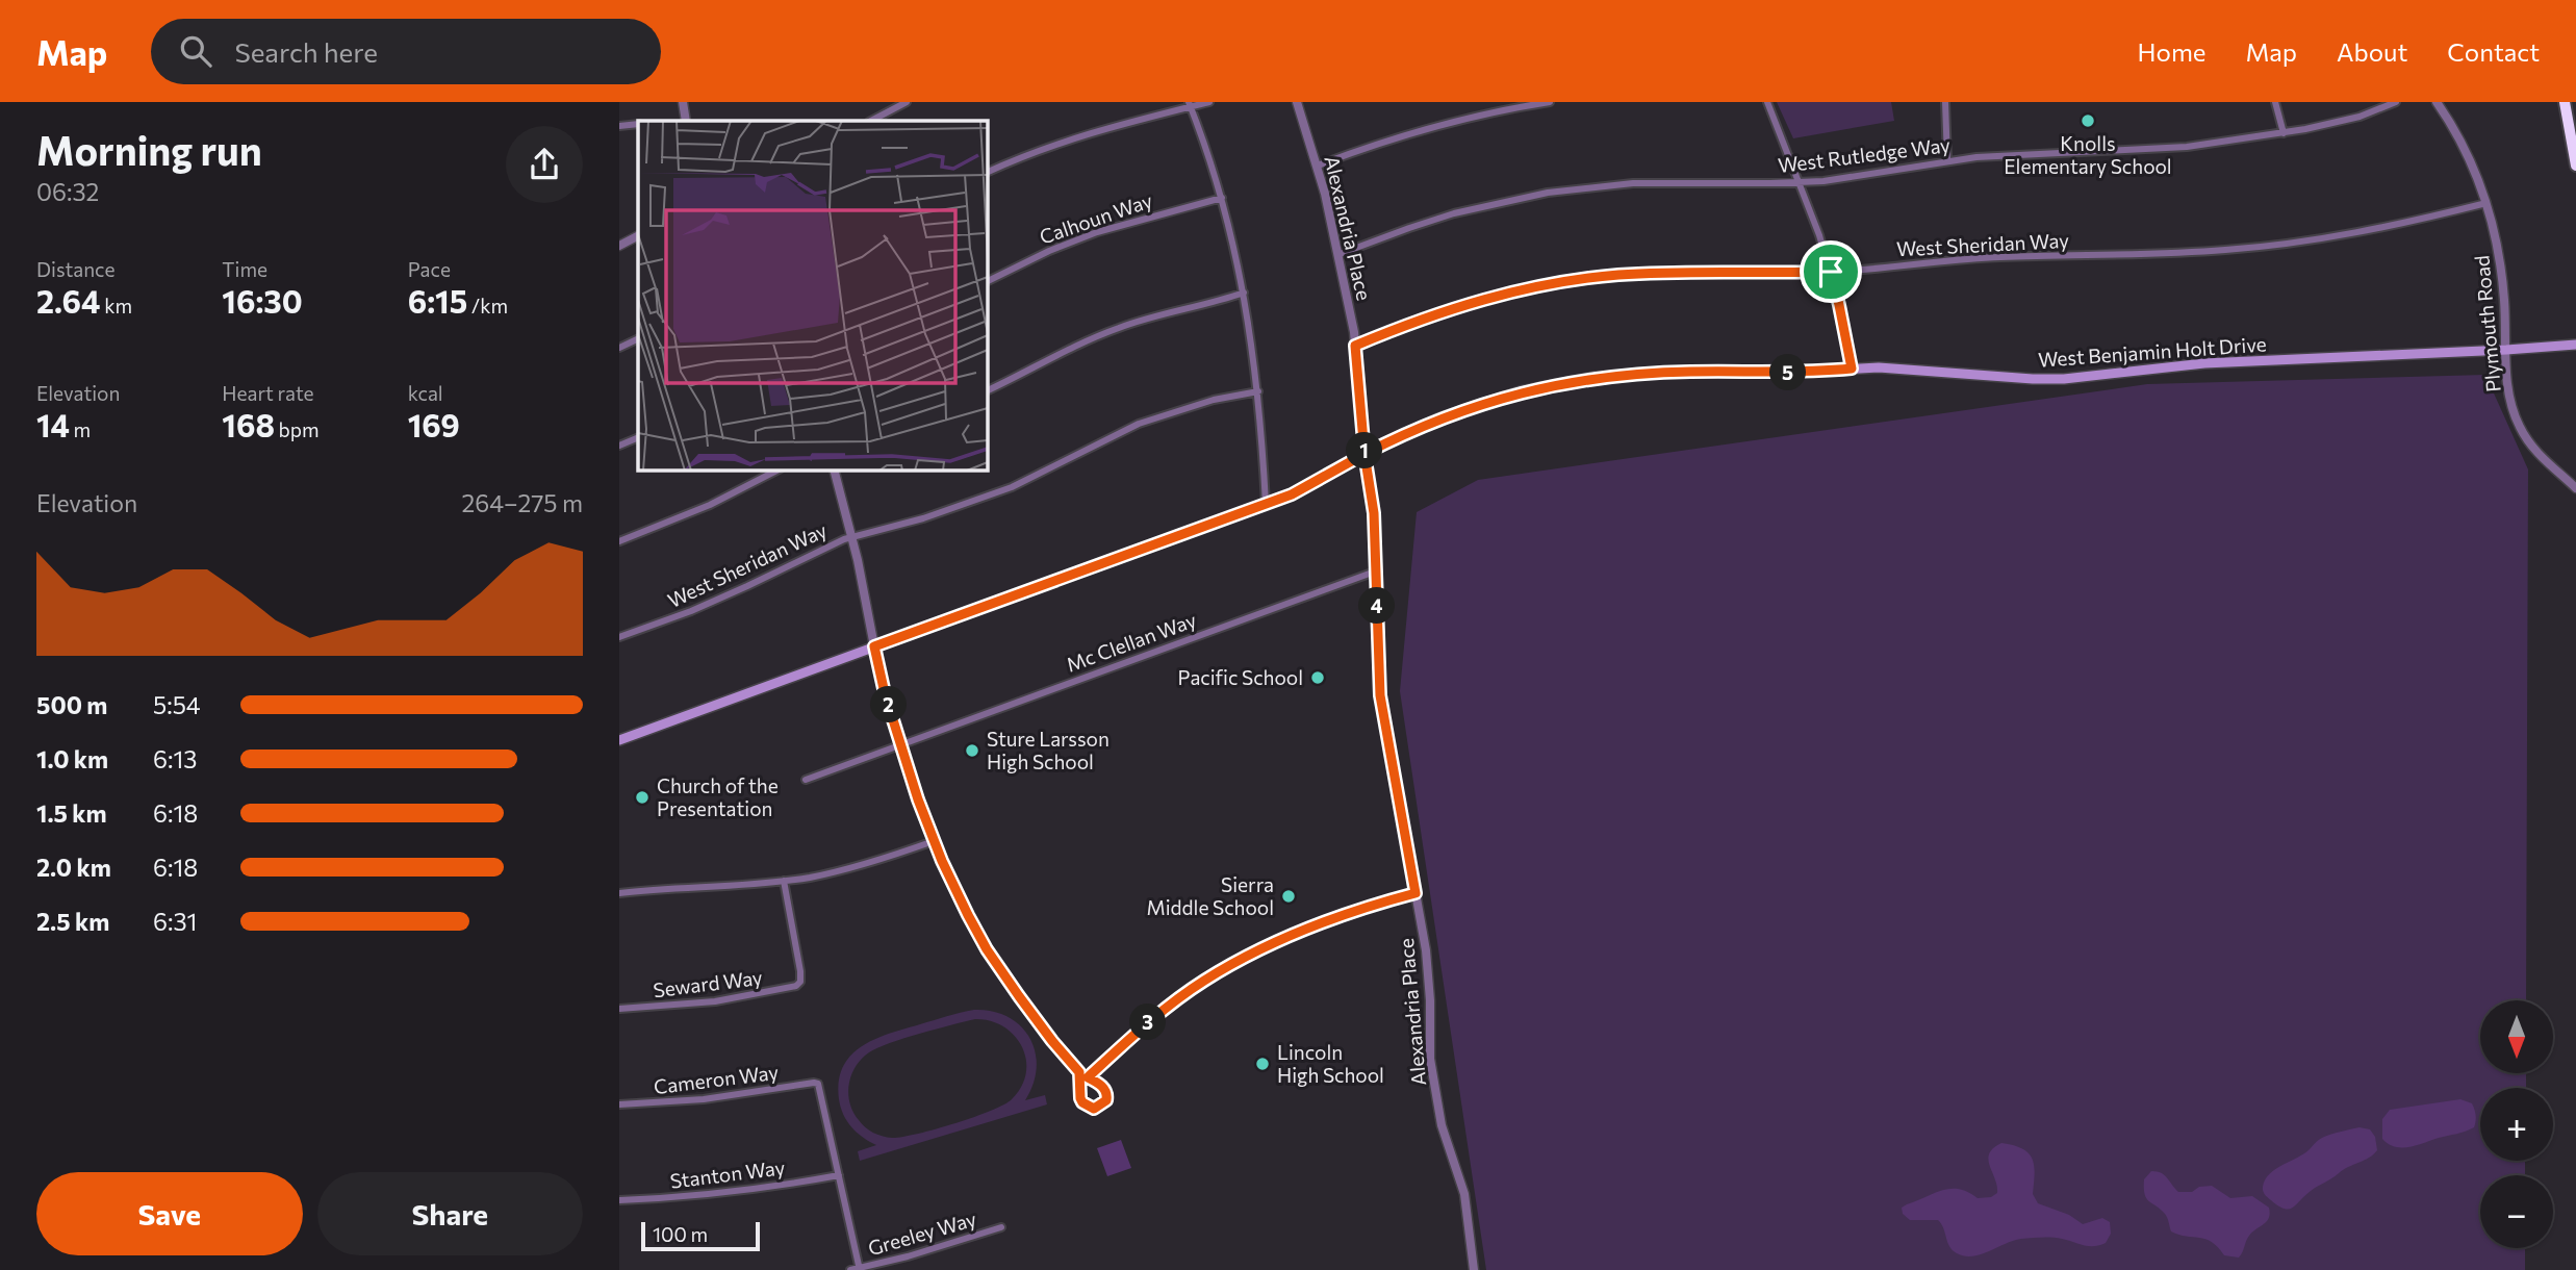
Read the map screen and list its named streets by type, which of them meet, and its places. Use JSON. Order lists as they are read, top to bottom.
{
  "streets": {
    "main road": ["West Benjamin Holt Drive"],
    "street": [
      "West Rutledge Way",
      "Calhoun Way",
      "Alexandria Place",
      "West Sheridan Way",
      "Plymouth Road",
      "Mc Clellan Way",
      "Seward Way",
      "Cameron Way",
      "Stanton Way",
      "Greeley Way"
    ]
  },
  "crossings": [
    ["West Rutledge Way", "Alexandria Place"],
    ["Alexandria Place", "West Sheridan Way"],
    ["Alexandria Place", "West Benjamin Holt Drive"],
    ["Alexandria Place", "Mc Clellan Way"],
    ["West Sheridan Way", "Plymouth Road"],
    ["Plymouth Road", "West Benjamin Holt Drive"],
    ["Cameron Way", "Stanton Way"]
  ],
  "places": [
    "Knolls Elementary School",
    "Pacific School",
    "Sture Larsson High School",
    "Church of the Presentation",
    "Sierra Middle School",
    "Lincoln High School"
  ],
  "scale_bar": "100 m",
  "north": "bottom",
  "page": {
    "header": "Map",
    "search": "Search here",
    "nav": [
      "Home",
      "Map",
      "About",
      "Contact"
    ],
    "heading": ["Morning run", "06:32"],
    "stats": [
      ["Distance", "2.64 km"],
      ["Time", "16:30"],
      ["Pace", "6:15 /km"],
      ["Elevation", "14 m"],
      ["Heart rate", "168 bpm"],
      ["kcal", "169"]
    ],
    "pins": [
      "5",
      "1",
      "4",
      "2",
      "3"
    ],
    "chart": ["Elevation", "264–275 m"],
    "list": [
      {
        "name": "500 m",
        "note": "5:54"
      },
      {
        "name": "1.0 km",
        "note": "6:13"
      },
      {
        "name": "1.5 km",
        "note": "6:18"
      },
      {
        "name": "2.0 km",
        "note": "6:18"
      },
      {
        "name": "2.5 km",
        "note": "6:31"
      }
    ],
    "map_buttons": ["+", "−"],
    "buttons": ["Save", "Share"],
    "scale": "100 m"
  }
}
